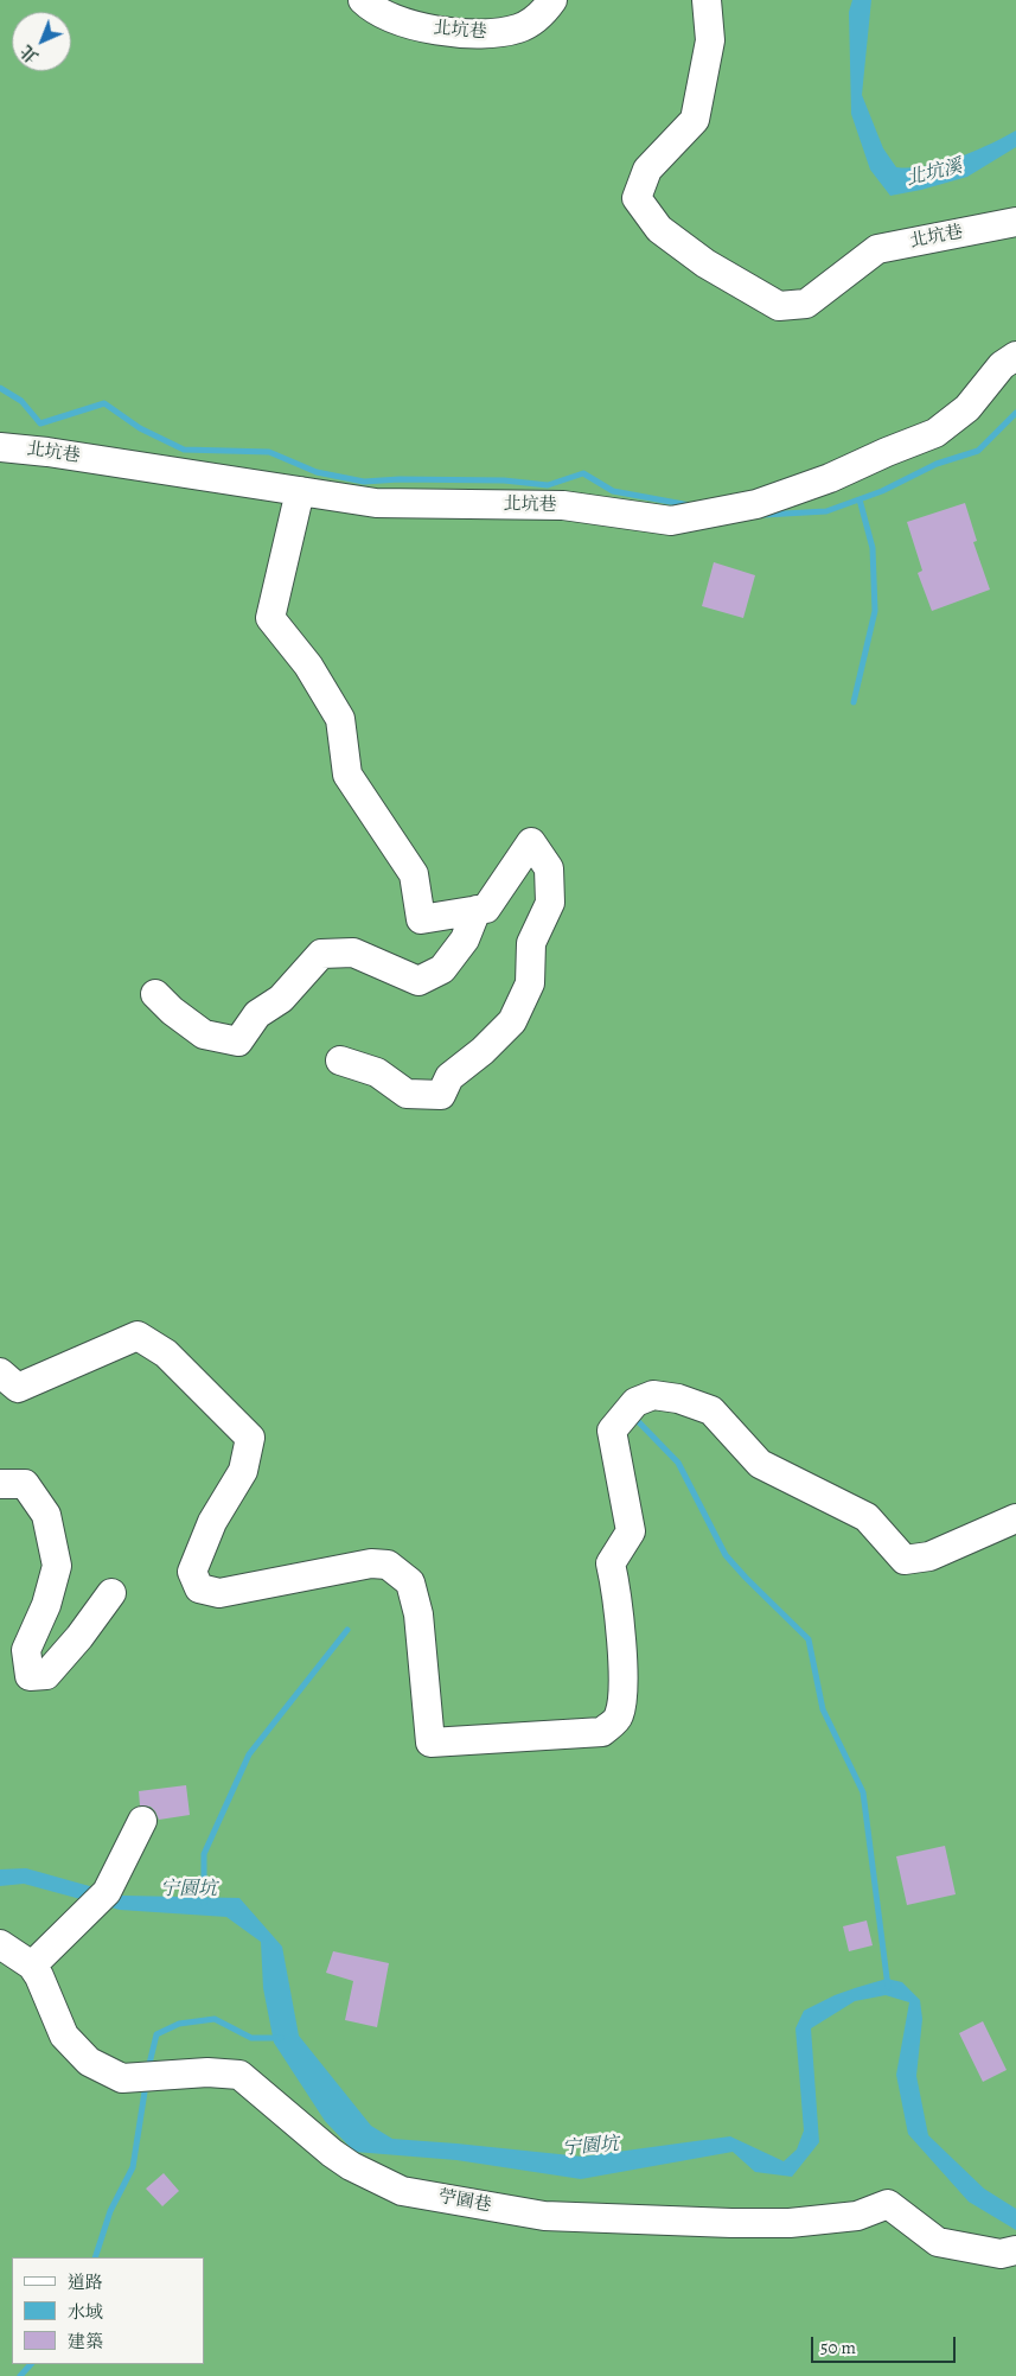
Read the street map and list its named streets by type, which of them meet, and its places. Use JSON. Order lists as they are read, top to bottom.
{
  "streets": {
    "street": ["北坑巷", "苧園巷"]
  },
  "water": ["北坑溪", "宁園坑"],
  "legend": ["道路", "水域", "建築"],
  "scale_bar": "50 m",
  "north": "bottom left"
}
